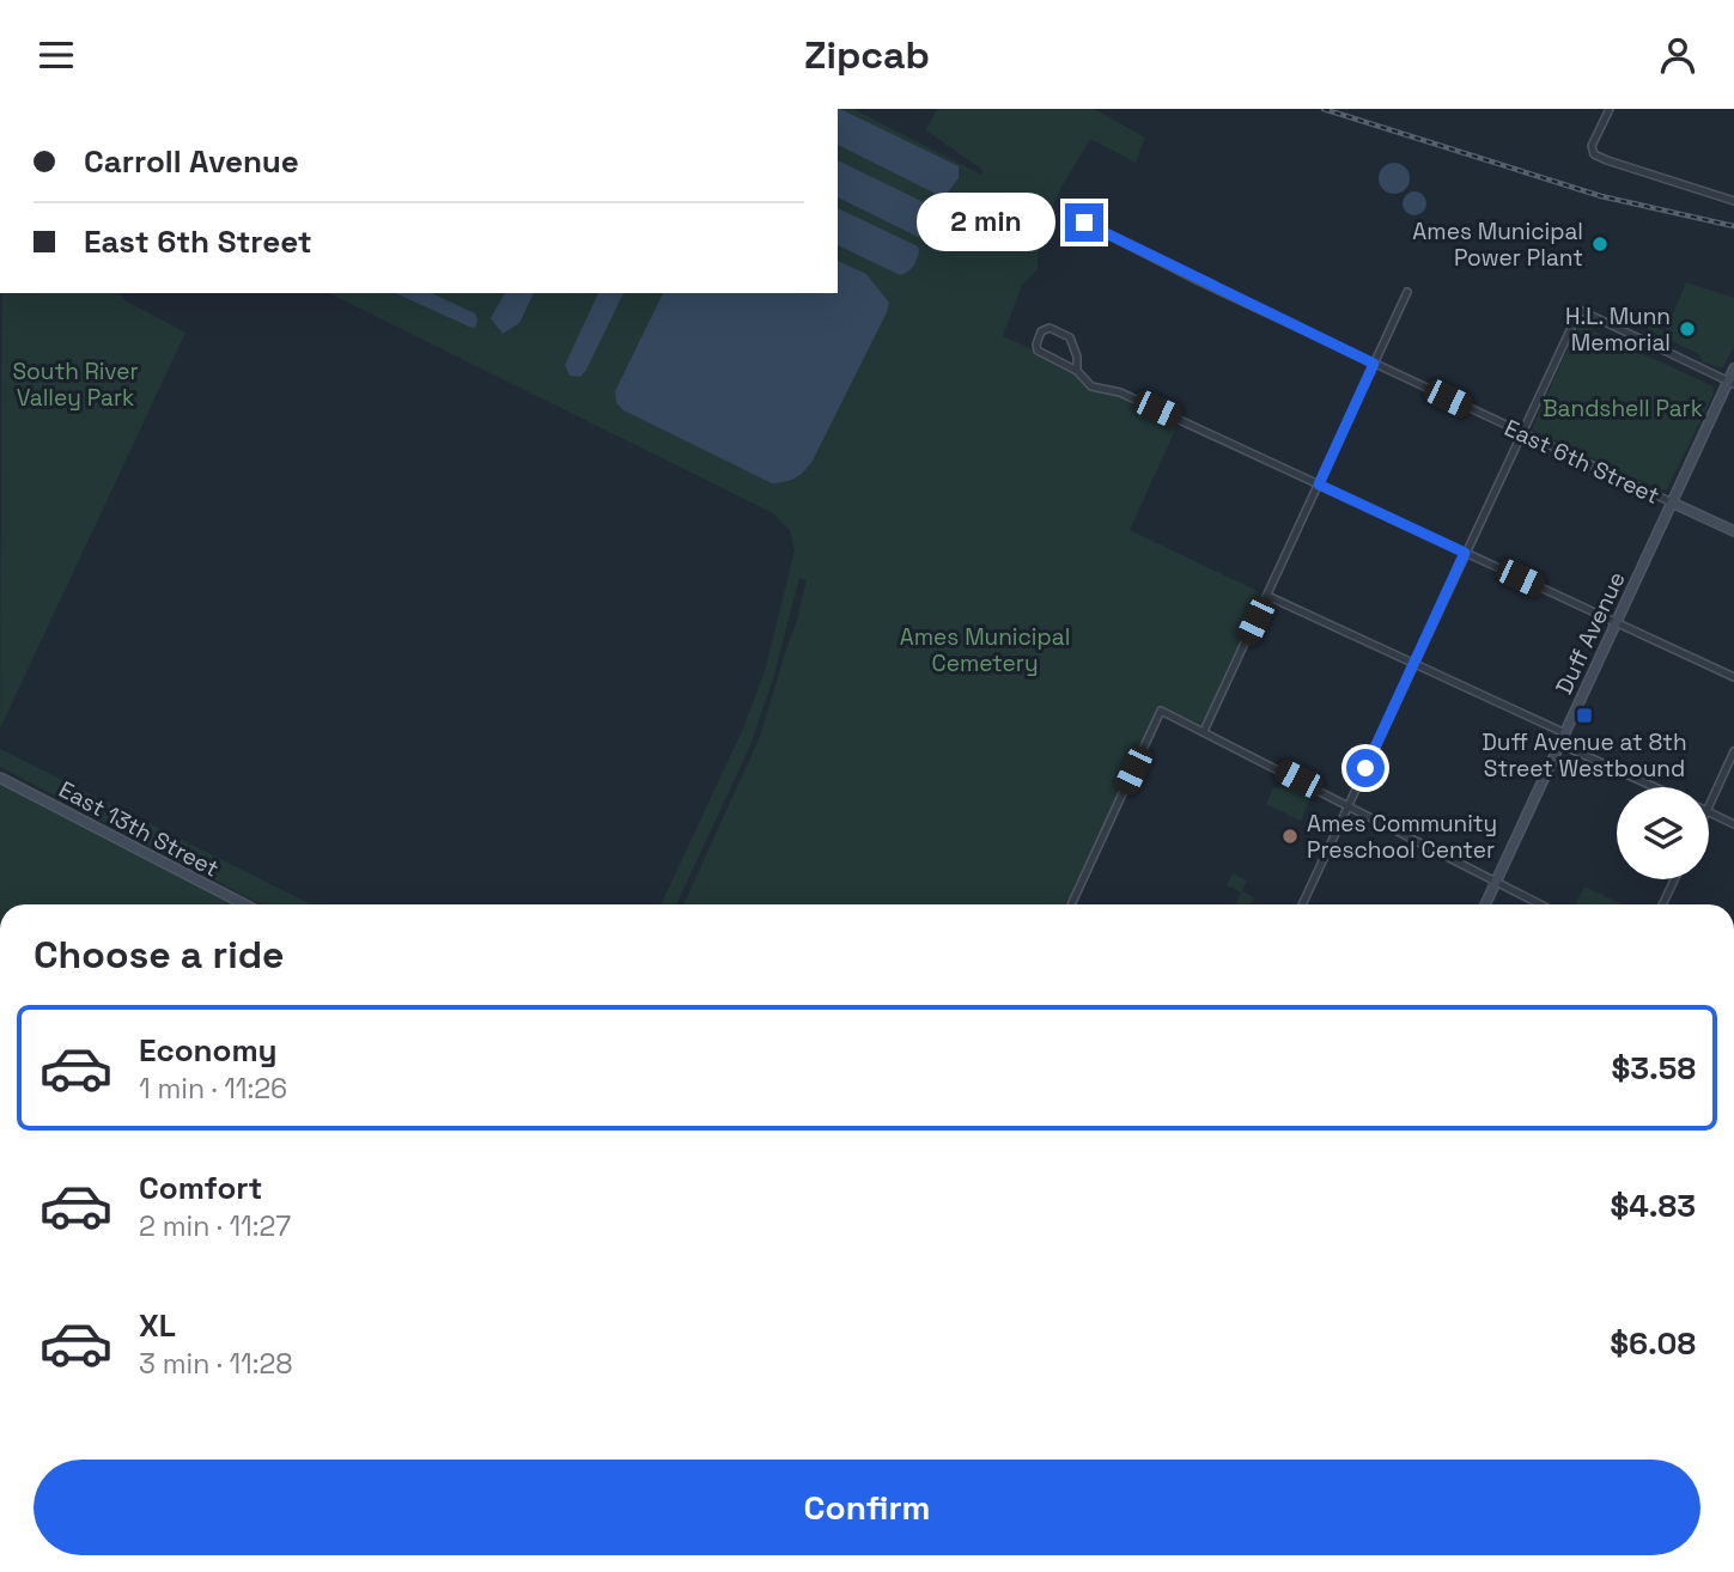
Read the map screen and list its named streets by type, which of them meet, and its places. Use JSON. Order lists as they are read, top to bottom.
{
  "streets": {
    "main road": ["Duff Avenue", "East 13th Street"],
    "street": ["East 6th Street"]
  },
  "crossings": [
    ["East 6th Street", "Duff Avenue"]
  ],
  "parks": ["South River Valley Park", "Bandshell Park", "Ames Municipal Cemetery"],
  "places": {
    "other": ["Ames Municipal Power Plant", "H.L. Munn Memorial", "Ames Community Preschool Center"],
    "transit": ["Duff Avenue at 8th Street Westbound"]
  },
  "page": {
    "header": "Zipcab",
    "banner": ["Carroll Avenue", "East 6th Street"],
    "bubble": "2 min",
    "heading": "Choose a ride",
    "list": [
      {
        "name": "Economy",
        "note": "1 min · 11:26",
        "value": "$3.58"
      },
      {
        "name": "Comfort",
        "note": "2 min · 11:27",
        "value": "$4.83"
      },
      {
        "name": "XL",
        "note": "3 min · 11:28",
        "value": "$6.08"
      }
    ],
    "buttons": "Confirm"
  }
}
